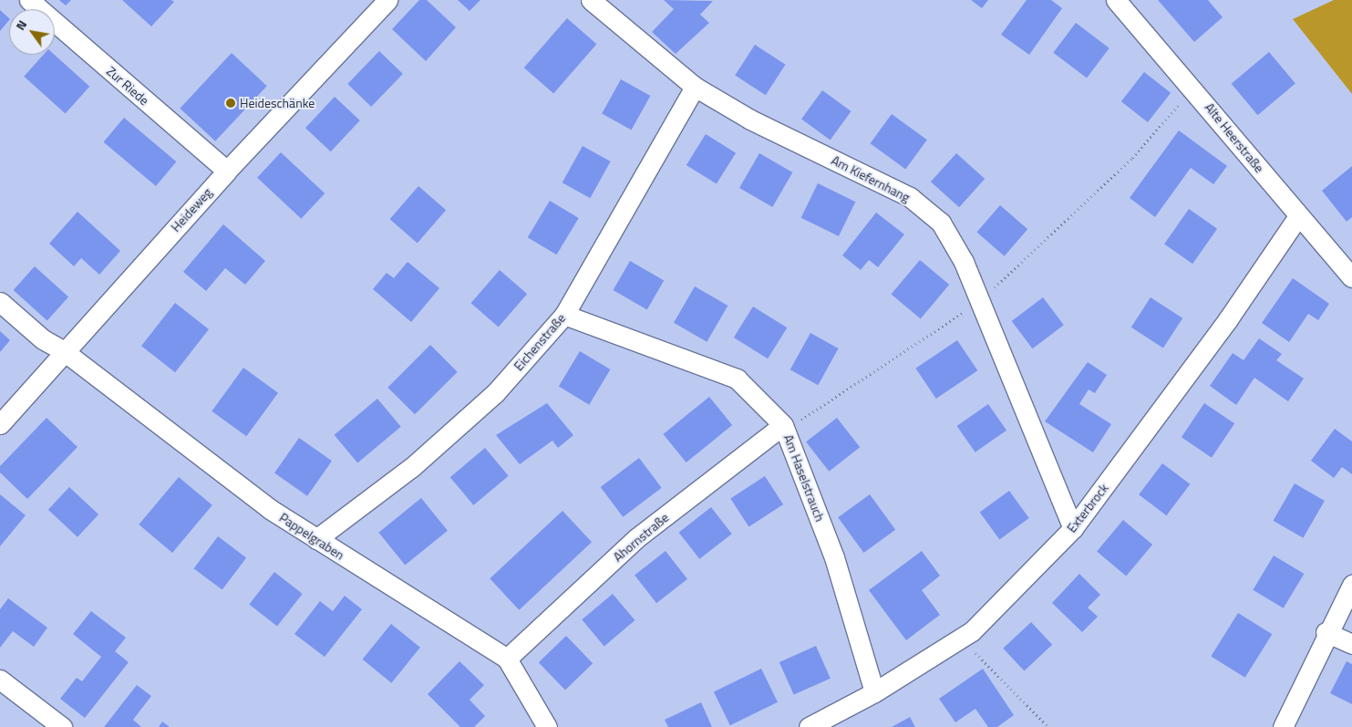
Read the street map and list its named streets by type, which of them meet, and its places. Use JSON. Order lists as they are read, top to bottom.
{
  "streets": {
    "street": [
      "Zur Riede",
      "Alte Heerstraße",
      "Am Kiefernhang",
      "Heideweg",
      "Eichenstraße",
      "Am Haselstrauch",
      "Exterbrock",
      "Pappelgraben",
      "Ahornstraße"
    ]
  },
  "crossings": [
    ["Zur Riede", "Heideweg"],
    ["Alte Heerstraße", "Exterbrock"],
    ["Am Kiefernhang", "Eichenstraße"],
    ["Am Kiefernhang", "Exterbrock"],
    ["Heideweg", "Pappelgraben"],
    ["Eichenstraße", "Am Haselstrauch"],
    ["Eichenstraße", "Pappelgraben"],
    ["Am Haselstrauch", "Exterbrock"],
    ["Am Haselstrauch", "Ahornstraße"],
    ["Pappelgraben", "Ahornstraße"]
  ],
  "places": ["Heideschänke"],
  "north": "top left"
}
